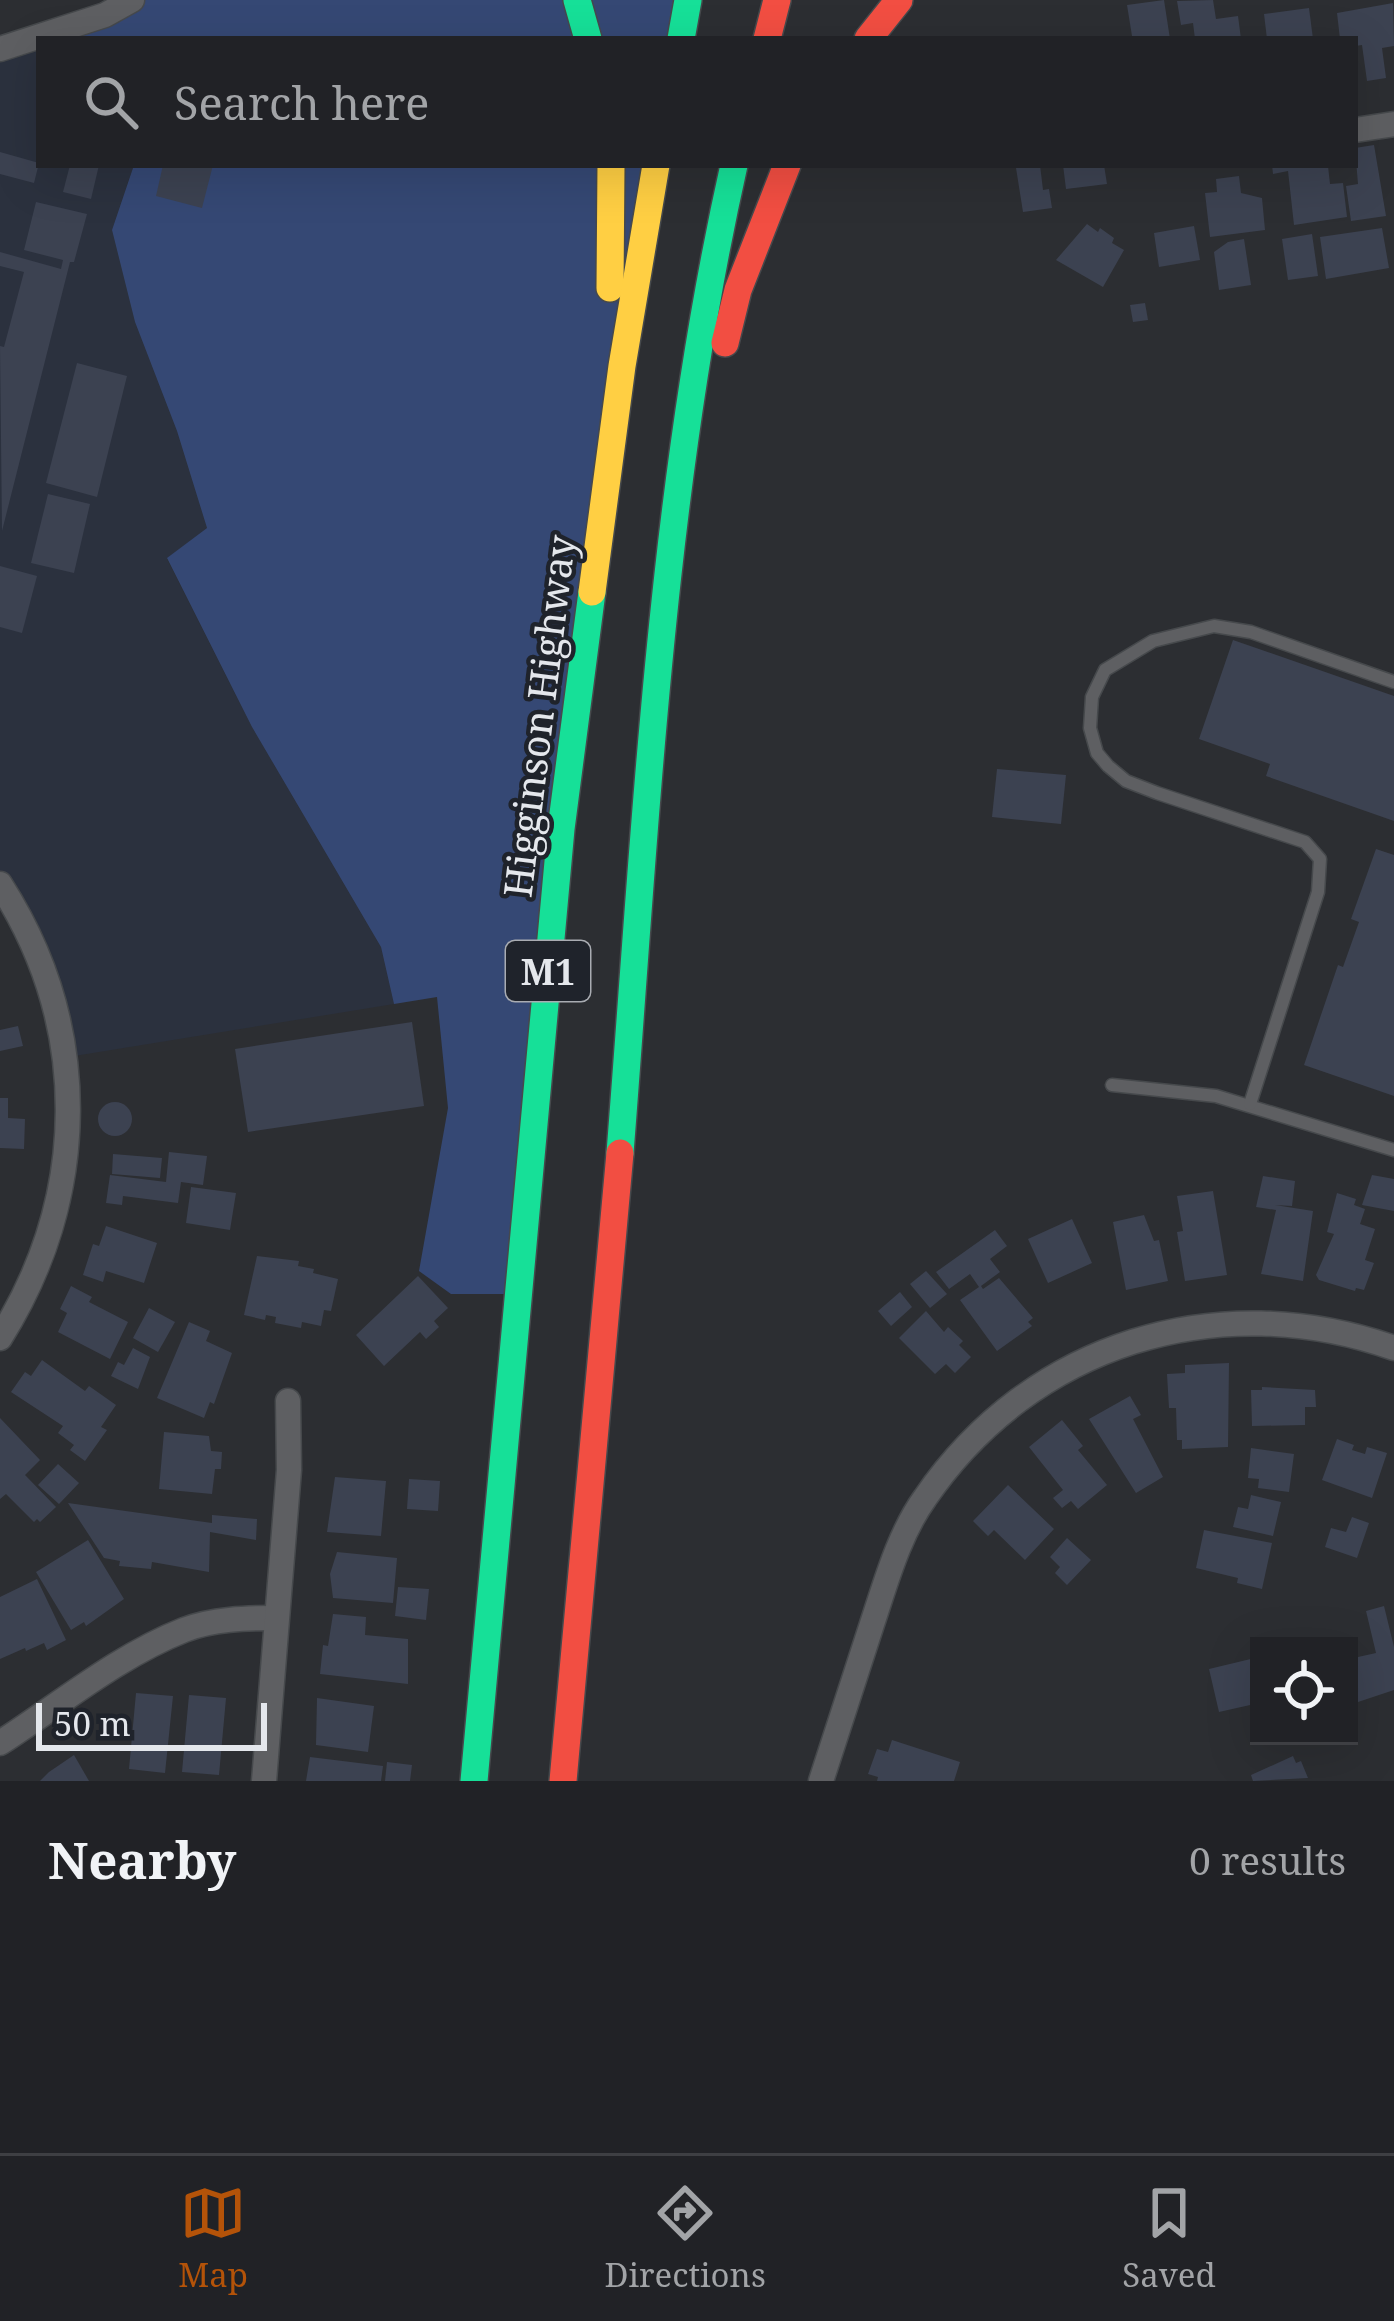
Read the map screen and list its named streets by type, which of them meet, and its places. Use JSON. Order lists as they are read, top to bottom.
{
  "streets": {
    "highway": ["Higginson Highway", "M1"]
  },
  "scale_bar": "50 m",
  "page": {
    "search": "Search here",
    "scale": "50 m",
    "heading": ["Nearby", "0 results"],
    "nav": ["Map", "Directions", "Saved"]
  }
}
